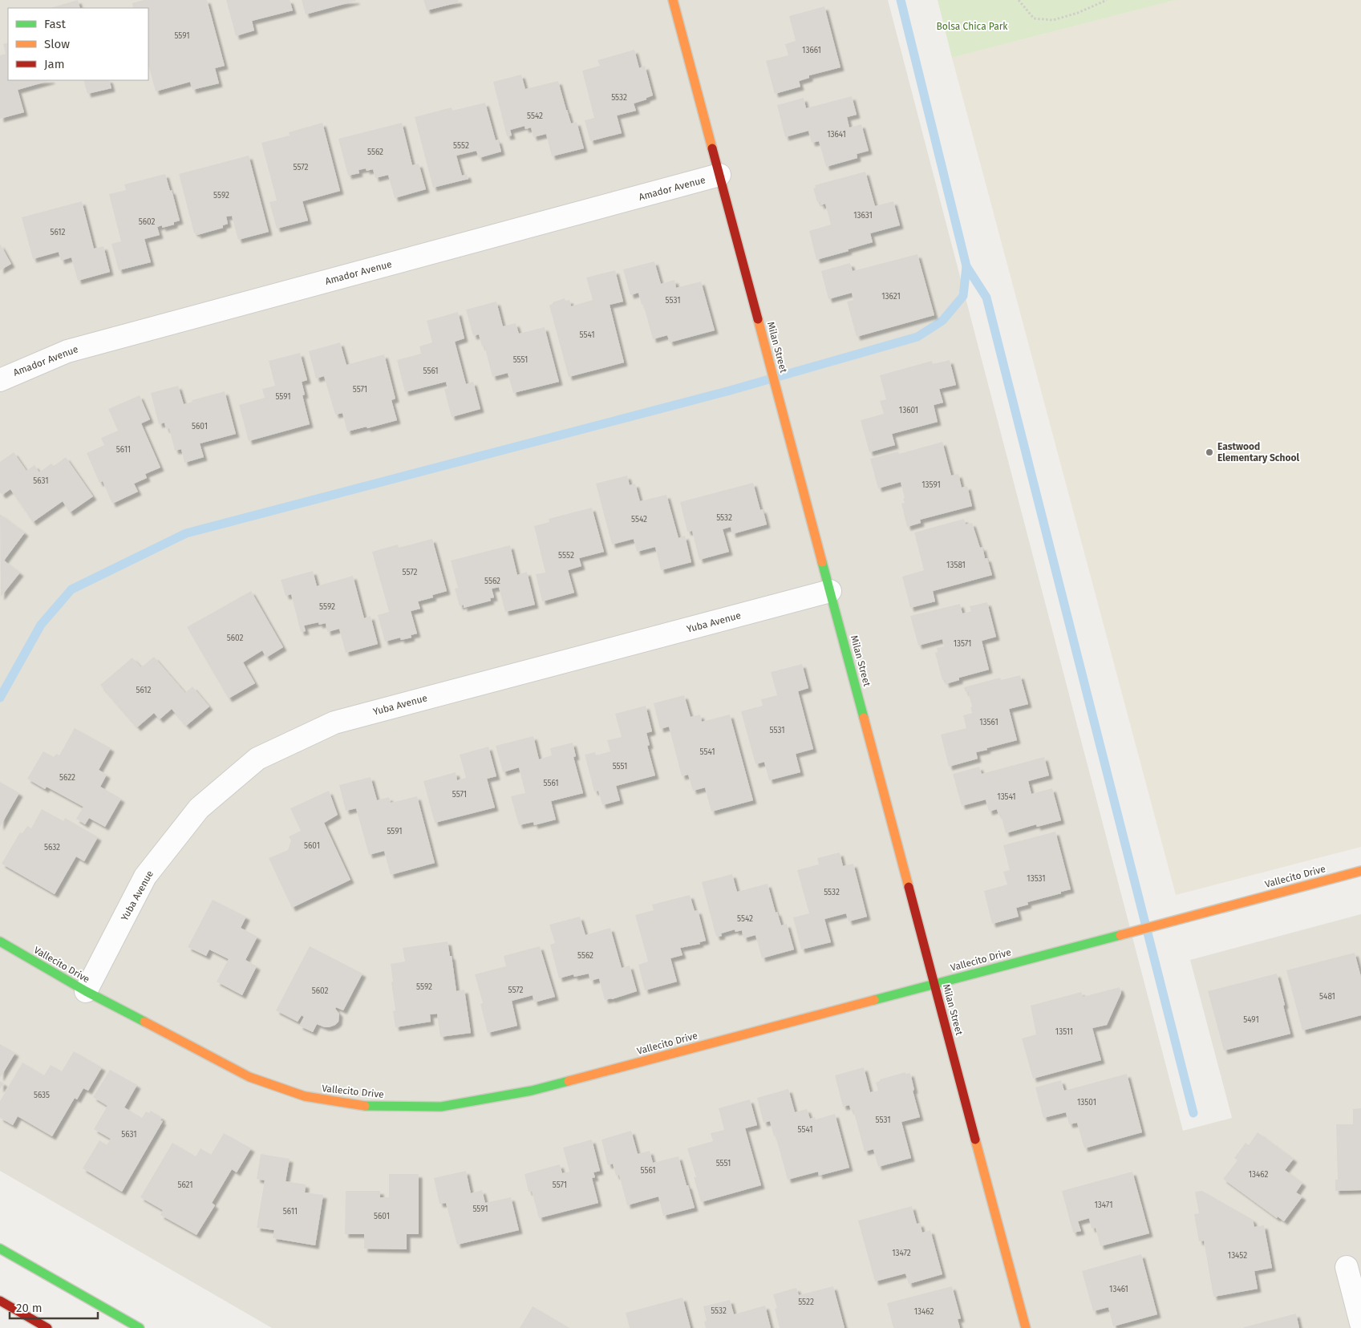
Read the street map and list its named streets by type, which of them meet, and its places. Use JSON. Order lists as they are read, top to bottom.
{
  "streets": {
    "main road": ["Milan Street", "Vallecito Drive"],
    "street": ["Amador Avenue", "Yuba Avenue"]
  },
  "crossings": [
    ["Amador Avenue", "Milan Street"],
    ["Milan Street", "Yuba Avenue"],
    ["Milan Street", "Vallecito Drive"],
    ["Yuba Avenue", "Vallecito Drive"]
  ],
  "parks": ["Bolsa Chica Park"],
  "places": ["Eastwood Elementary School"],
  "house_numbers": [
    "5591",
    "13661",
    "5532",
    "5542",
    "13641",
    "5552",
    "5562",
    "5572",
    "5592",
    "13631",
    "5602",
    "5612",
    "13621",
    "5531",
    "5541",
    "5551",
    "5561",
    "5571",
    "5591",
    "13601",
    "5601",
    "5611",
    "5631",
    "13591",
    "5532",
    "5542",
    "5552",
    "13581",
    "5572",
    "5562",
    "5592",
    "5602",
    "13571",
    "5612",
    "13561",
    "5531",
    "5541",
    "5551",
    "5622",
    "5561",
    "5571",
    "13541",
    "5591",
    "5601",
    "5632",
    "13531",
    "5532",
    "5542",
    "5562",
    "5592",
    "5572",
    "5602",
    "5481",
    "5491",
    "13511",
    "5635",
    "13501",
    "5531",
    "5541",
    "5631",
    "5551",
    "5561",
    "13462",
    "5621",
    "5571",
    "13471",
    "5591",
    "5611",
    "5601",
    "13472",
    "13452",
    "13461",
    "5522",
    "5532",
    "13462"
  ],
  "legend": ["Fast", "Slow", "Jam"],
  "scale_bar": "20 m"
}
